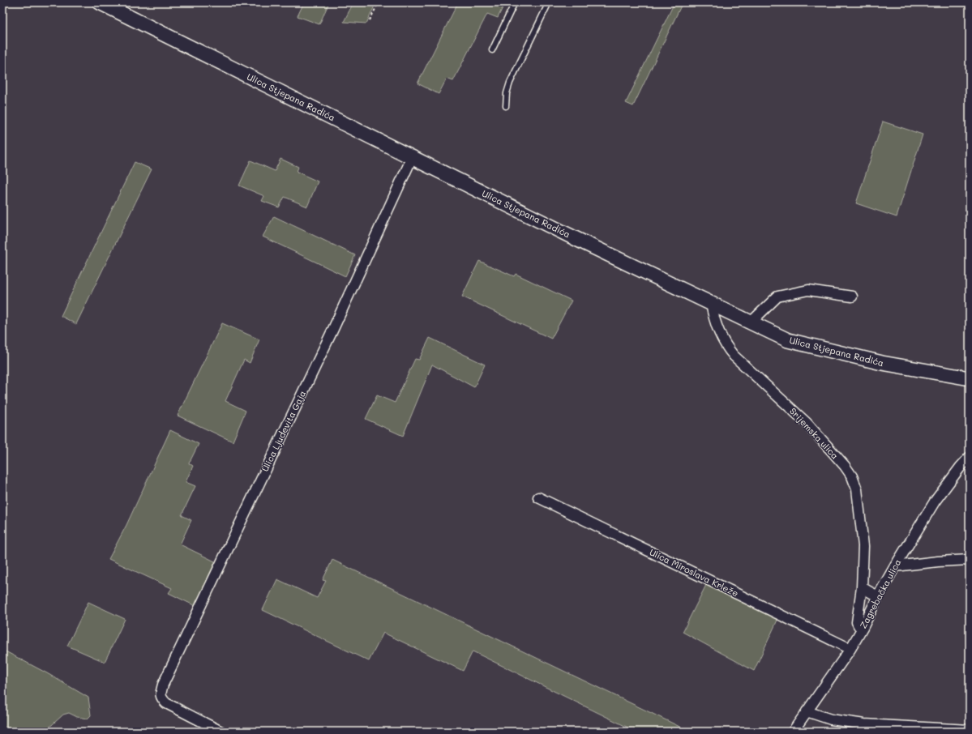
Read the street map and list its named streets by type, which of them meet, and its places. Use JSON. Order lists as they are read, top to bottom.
{
  "streets": {
    "street": [
      "Ulica Stjepana Radića",
      "Ulica Ljudevita Gaja",
      "Srijemska ulica",
      "Ulica Miroslava Krleže",
      "Zagrebačka ulica"
    ]
  },
  "crossings": [
    ["Ulica Stjepana Radića", "Ulica Ljudevita Gaja"],
    ["Ulica Stjepana Radića", "Srijemska ulica"],
    ["Srijemska ulica", "Zagrebačka ulica"],
    ["Ulica Miroslava Krleže", "Zagrebačka ulica"]
  ]
}
